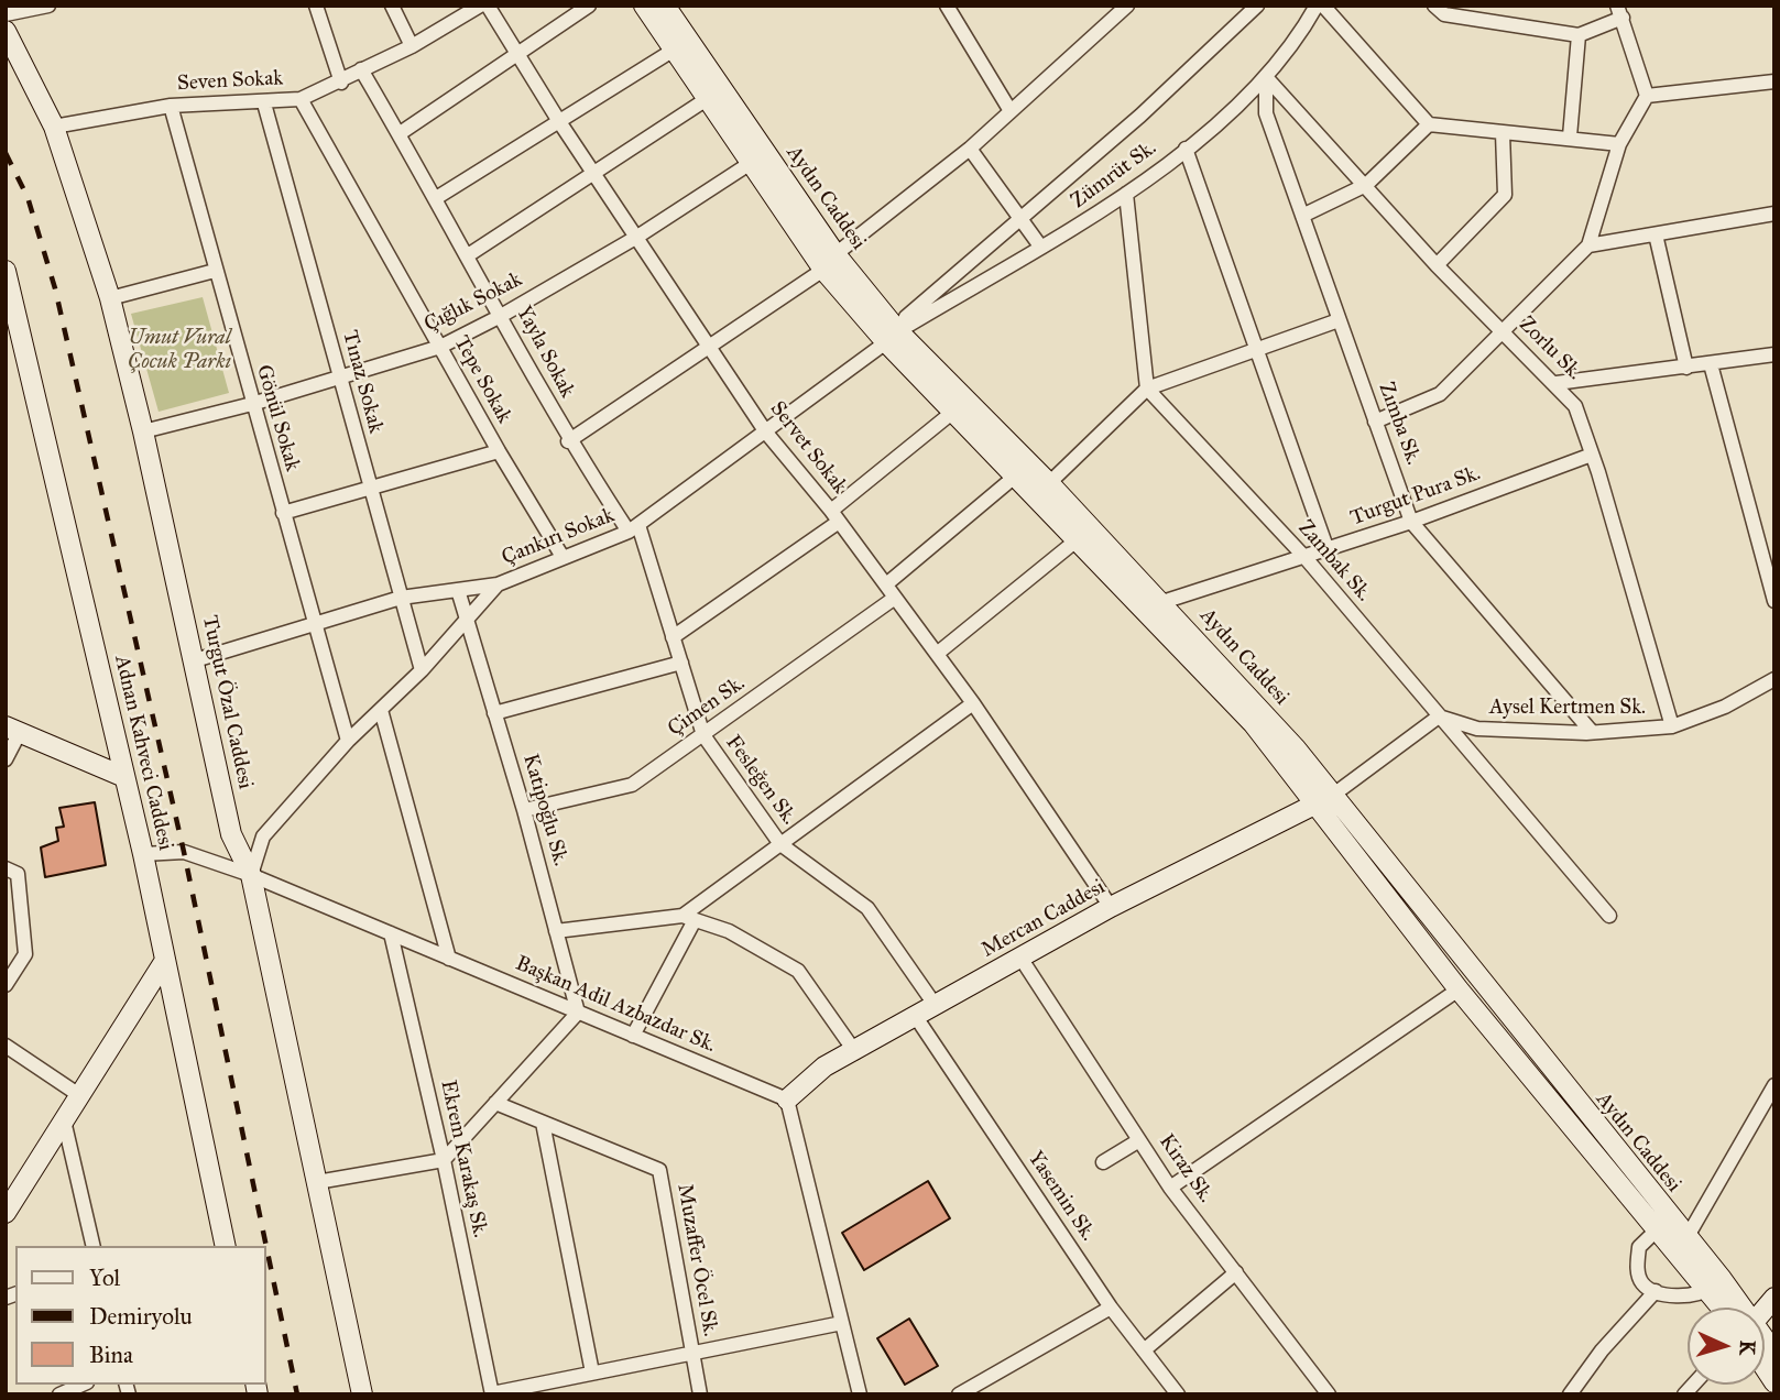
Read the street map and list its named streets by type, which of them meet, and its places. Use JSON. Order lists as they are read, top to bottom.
{
  "streets": {
    "main road": [
      "Aydın Caddesi",
      "Turgut Özal Caddesi",
      "Adnan Kahveci Caddesi",
      "Mercan Caddesi"
    ],
    "street": [
      "Seven Sokak",
      "Zümrüt Sk.",
      "Çığlık Sokak",
      "Zorlu Sk.",
      "Yayla Sokak",
      "Tepe Sokak",
      "Tınaz Sokak",
      "Gönül Sokak",
      "Zımba Sk.",
      "Servet Sokak",
      "Turgut Pura Sk.",
      "Çankırı Sokak",
      "Zambak Sk.",
      "Çimen Sk.",
      "Aysel Kertmen Sk.",
      "Fesleğen Sk.",
      "Katipoğlu Sk.",
      "Başkan Adil Azbazdar Sk.",
      "Ekrem Karakaş Sk.",
      "Kiraz Sk.",
      "Yasemin Sk.",
      "Muzaffer Öcel Sk."
    ]
  },
  "crossings": [
    ["Seven Sokak", "Yayla Sokak"],
    ["Seven Sokak", "Tepe Sokak"],
    ["Seven Sokak", "Tınaz Sokak"],
    ["Seven Sokak", "Gönül Sokak"],
    ["Seven Sokak", "Turgut Özal Caddesi"],
    ["Zümrüt Sk.", "Aydın Caddesi"],
    ["Zümrüt Sk.", "Zorlu Sk."],
    ["Zümrüt Sk.", "Zımba Sk."],
    ["Zümrüt Sk.", "Çankırı Sokak"],
    ["Aydın Caddesi", "Çığlık Sokak"],
    ["Aydın Caddesi", "Turgut Pura Sk."],
    ["Aydın Caddesi", "Çankırı Sokak"],
    ["Aydın Caddesi", "Mercan Caddesi"],
    ["Çığlık Sokak", "Yayla Sokak"],
    ["Çığlık Sokak", "Tepe Sokak"],
    ["Çığlık Sokak", "Tınaz Sokak"],
    ["Çığlık Sokak", "Gönül Sokak"],
    ["Çığlık Sokak", "Servet Sokak"],
    ["Çığlık Sokak", "Turgut Özal Caddesi"],
    ["Zorlu Sk.", "Zımba Sk."],
    ["Zorlu Sk.", "Turgut Pura Sk."],
    ["Zorlu Sk.", "Aysel Kertmen Sk."],
    ["Yayla Sokak", "Çankırı Sokak"],
    ["Yayla Sokak", "Fesleğen Sk."],
    ["Tepe Sokak", "Çankırı Sokak"],
    ["Tınaz Sokak", "Çankırı Sokak"],
    ["Gönül Sokak", "Çankırı Sokak"],
    ["Zımba Sk.", "Turgut Pura Sk."],
    ["Zımba Sk.", "Aysel Kertmen Sk."],
    ["Servet Sokak", "Çankırı Sokak"],
    ["Servet Sokak", "Çimen Sk."],
    ["Servet Sokak", "Mercan Caddesi"],
    ["Turgut Pura Sk.", "Zambak Sk."],
    ["Çankırı Sokak", "Turgut Özal Caddesi"],
    ["Çankırı Sokak", "Fesleğen Sk."],
    ["Çankırı Sokak", "Katipoğlu Sk."],
    ["Zambak Sk.", "Aysel Kertmen Sk."],
    ["Turgut Özal Caddesi", "Başkan Adil Azbazdar Sk."],
    ["Çimen Sk.", "Fesleğen Sk."],
    ["Çimen Sk.", "Katipoğlu Sk."],
    ["Adnan Kahveci Caddesi", "Başkan Adil Azbazdar Sk."],
    ["Fesleğen Sk.", "Mercan Caddesi"],
    ["Katipoğlu Sk.", "Başkan Adil Azbazdar Sk."],
    ["Mercan Caddesi", "Başkan Adil Azbazdar Sk."],
    ["Mercan Caddesi", "Kiraz Sk."],
    ["Mercan Caddesi", "Yasemin Sk."],
    ["Başkan Adil Azbazdar Sk.", "Ekrem Karakaş Sk."]
  ],
  "parks": ["Umut Vural Çocuk Parkı"],
  "legend": ["Yol", "Demiryolu", "Bina"],
  "north": "right"
}
